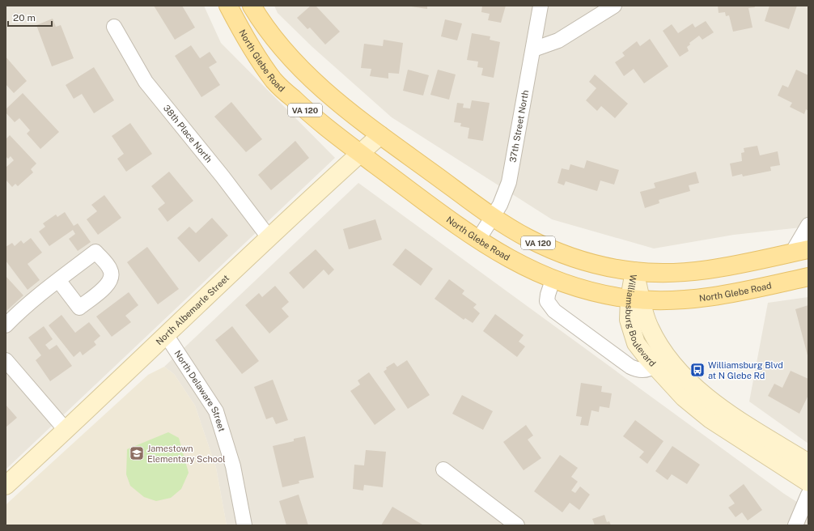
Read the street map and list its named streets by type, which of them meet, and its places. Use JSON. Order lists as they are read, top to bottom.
{
  "streets": {
    "main road": [
      "North Glebe Road",
      "VA 120",
      "North Albemarle Street",
      "Williamsburg Boulevard"
    ],
    "street": ["37th Street North", "38th Place North", "North Delaware Street"]
  },
  "crossings": [
    ["North Glebe Road", "37th Street North"],
    ["North Glebe Road", "North Albemarle Street"],
    ["North Glebe Road", "Williamsburg Boulevard"],
    ["VA 120", "37th Street North"],
    ["VA 120", "North Albemarle Street"],
    ["VA 120", "Williamsburg Boulevard"],
    ["38th Place North", "North Albemarle Street"],
    ["North Albemarle Street", "North Delaware Street"]
  ],
  "places": {
    "bus stop": ["Williamsburg Blvd at N Glebe Rd"],
    "school or university": ["Jamestown Elementary School"]
  },
  "scale_bar": "20 m"
}
